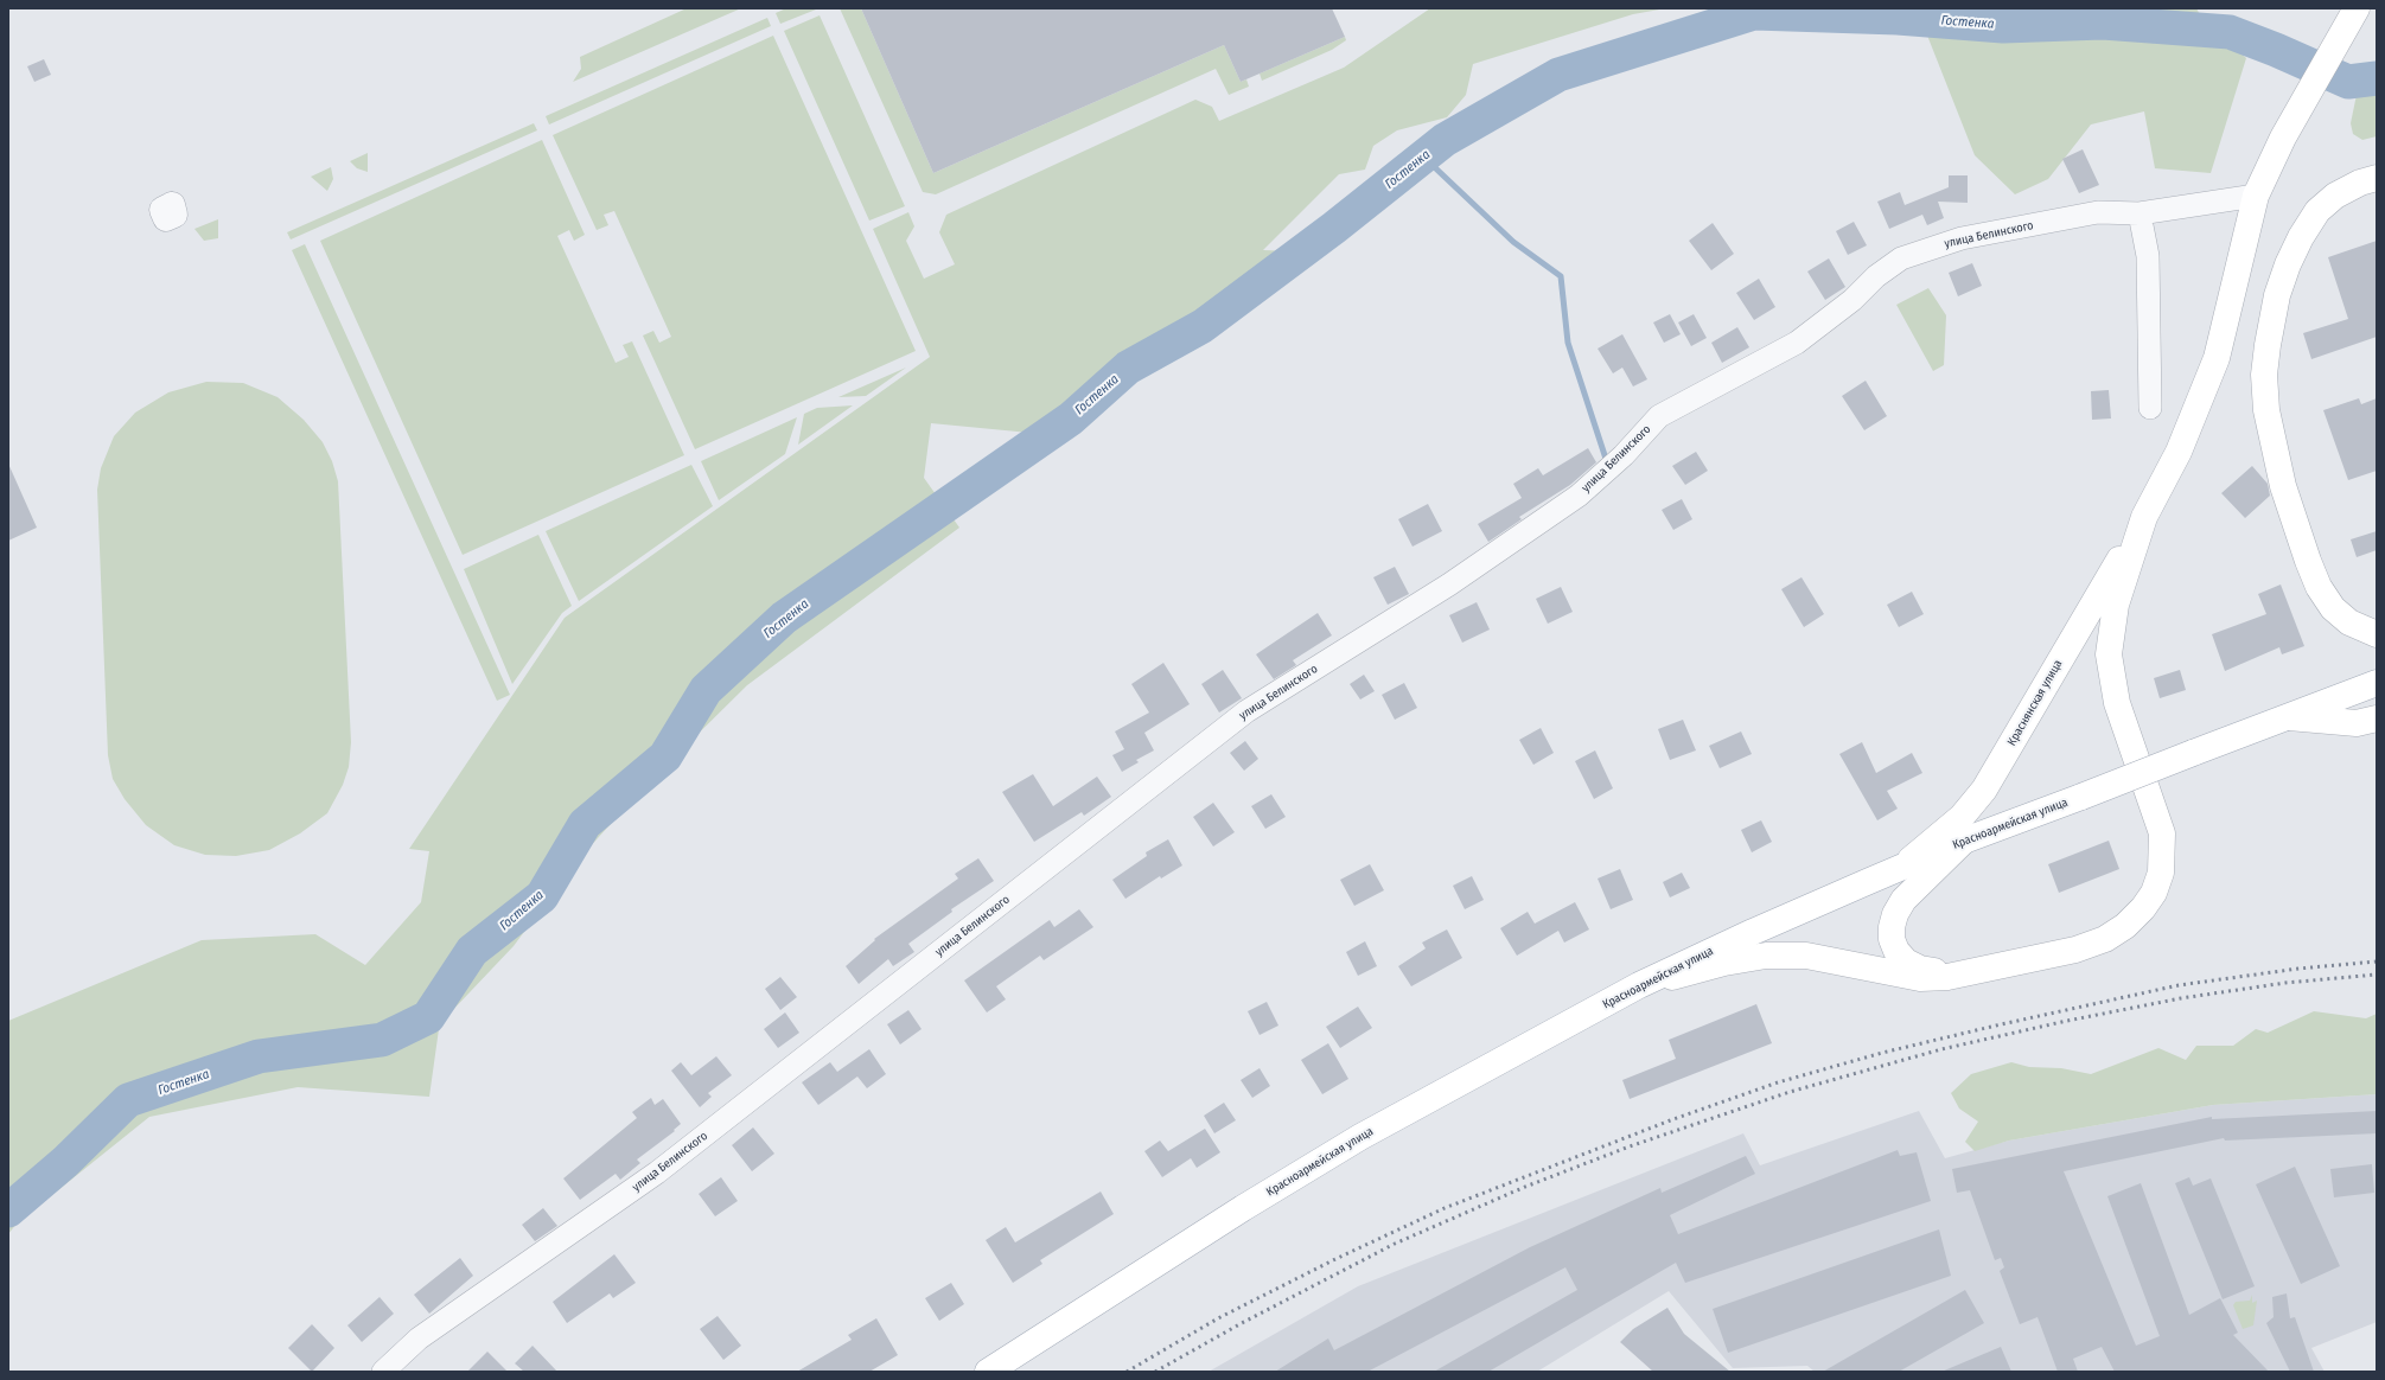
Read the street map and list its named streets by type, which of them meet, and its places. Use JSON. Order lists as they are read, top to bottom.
{
  "streets": {
    "main road": ["Краснянская улица", "Красноармейская улица"],
    "street": ["улица Белинского"]
  },
  "crossings": [
    ["Краснянская улица", "Красноармейская улица"]
  ],
  "water": ["Гостенка"]
}
